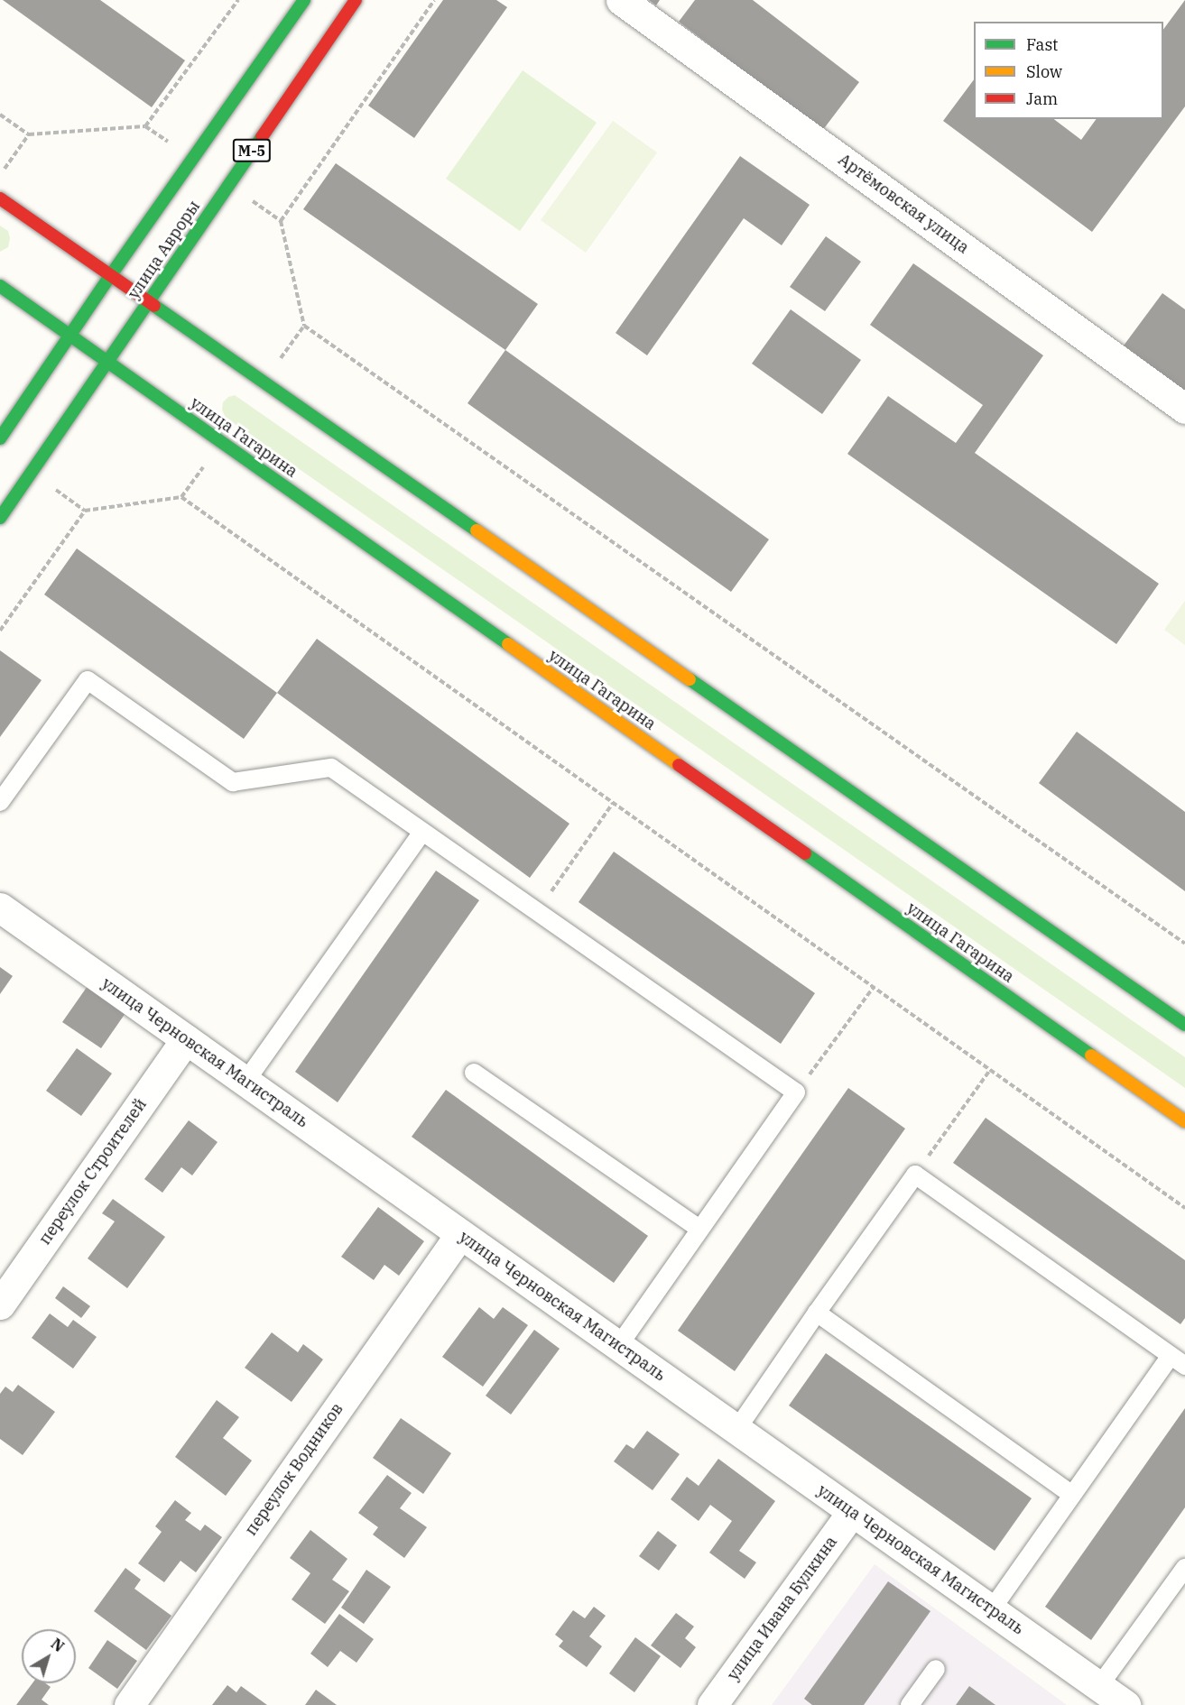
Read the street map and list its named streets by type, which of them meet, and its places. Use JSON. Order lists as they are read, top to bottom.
{
  "streets": {
    "main road": ["М-5", "улица Авроры", "улица Гагарина"],
    "street": [
      "Артёмовская улица",
      "улица Черновская Магистраль",
      "переулок Строителей",
      "переулок Водников",
      "улица Ивана Булкина"
    ]
  },
  "crossings": [
    ["улица Авроры", "улица Гагарина"],
    ["улица Черновская Магистраль", "переулок Строителей"],
    ["улица Черновская Магистраль", "переулок Водников"],
    ["улица Черновская Магистраль", "улица Ивана Булкина"]
  ],
  "legend": ["Fast", "Slow", "Jam"],
  "north": "top right"
}
